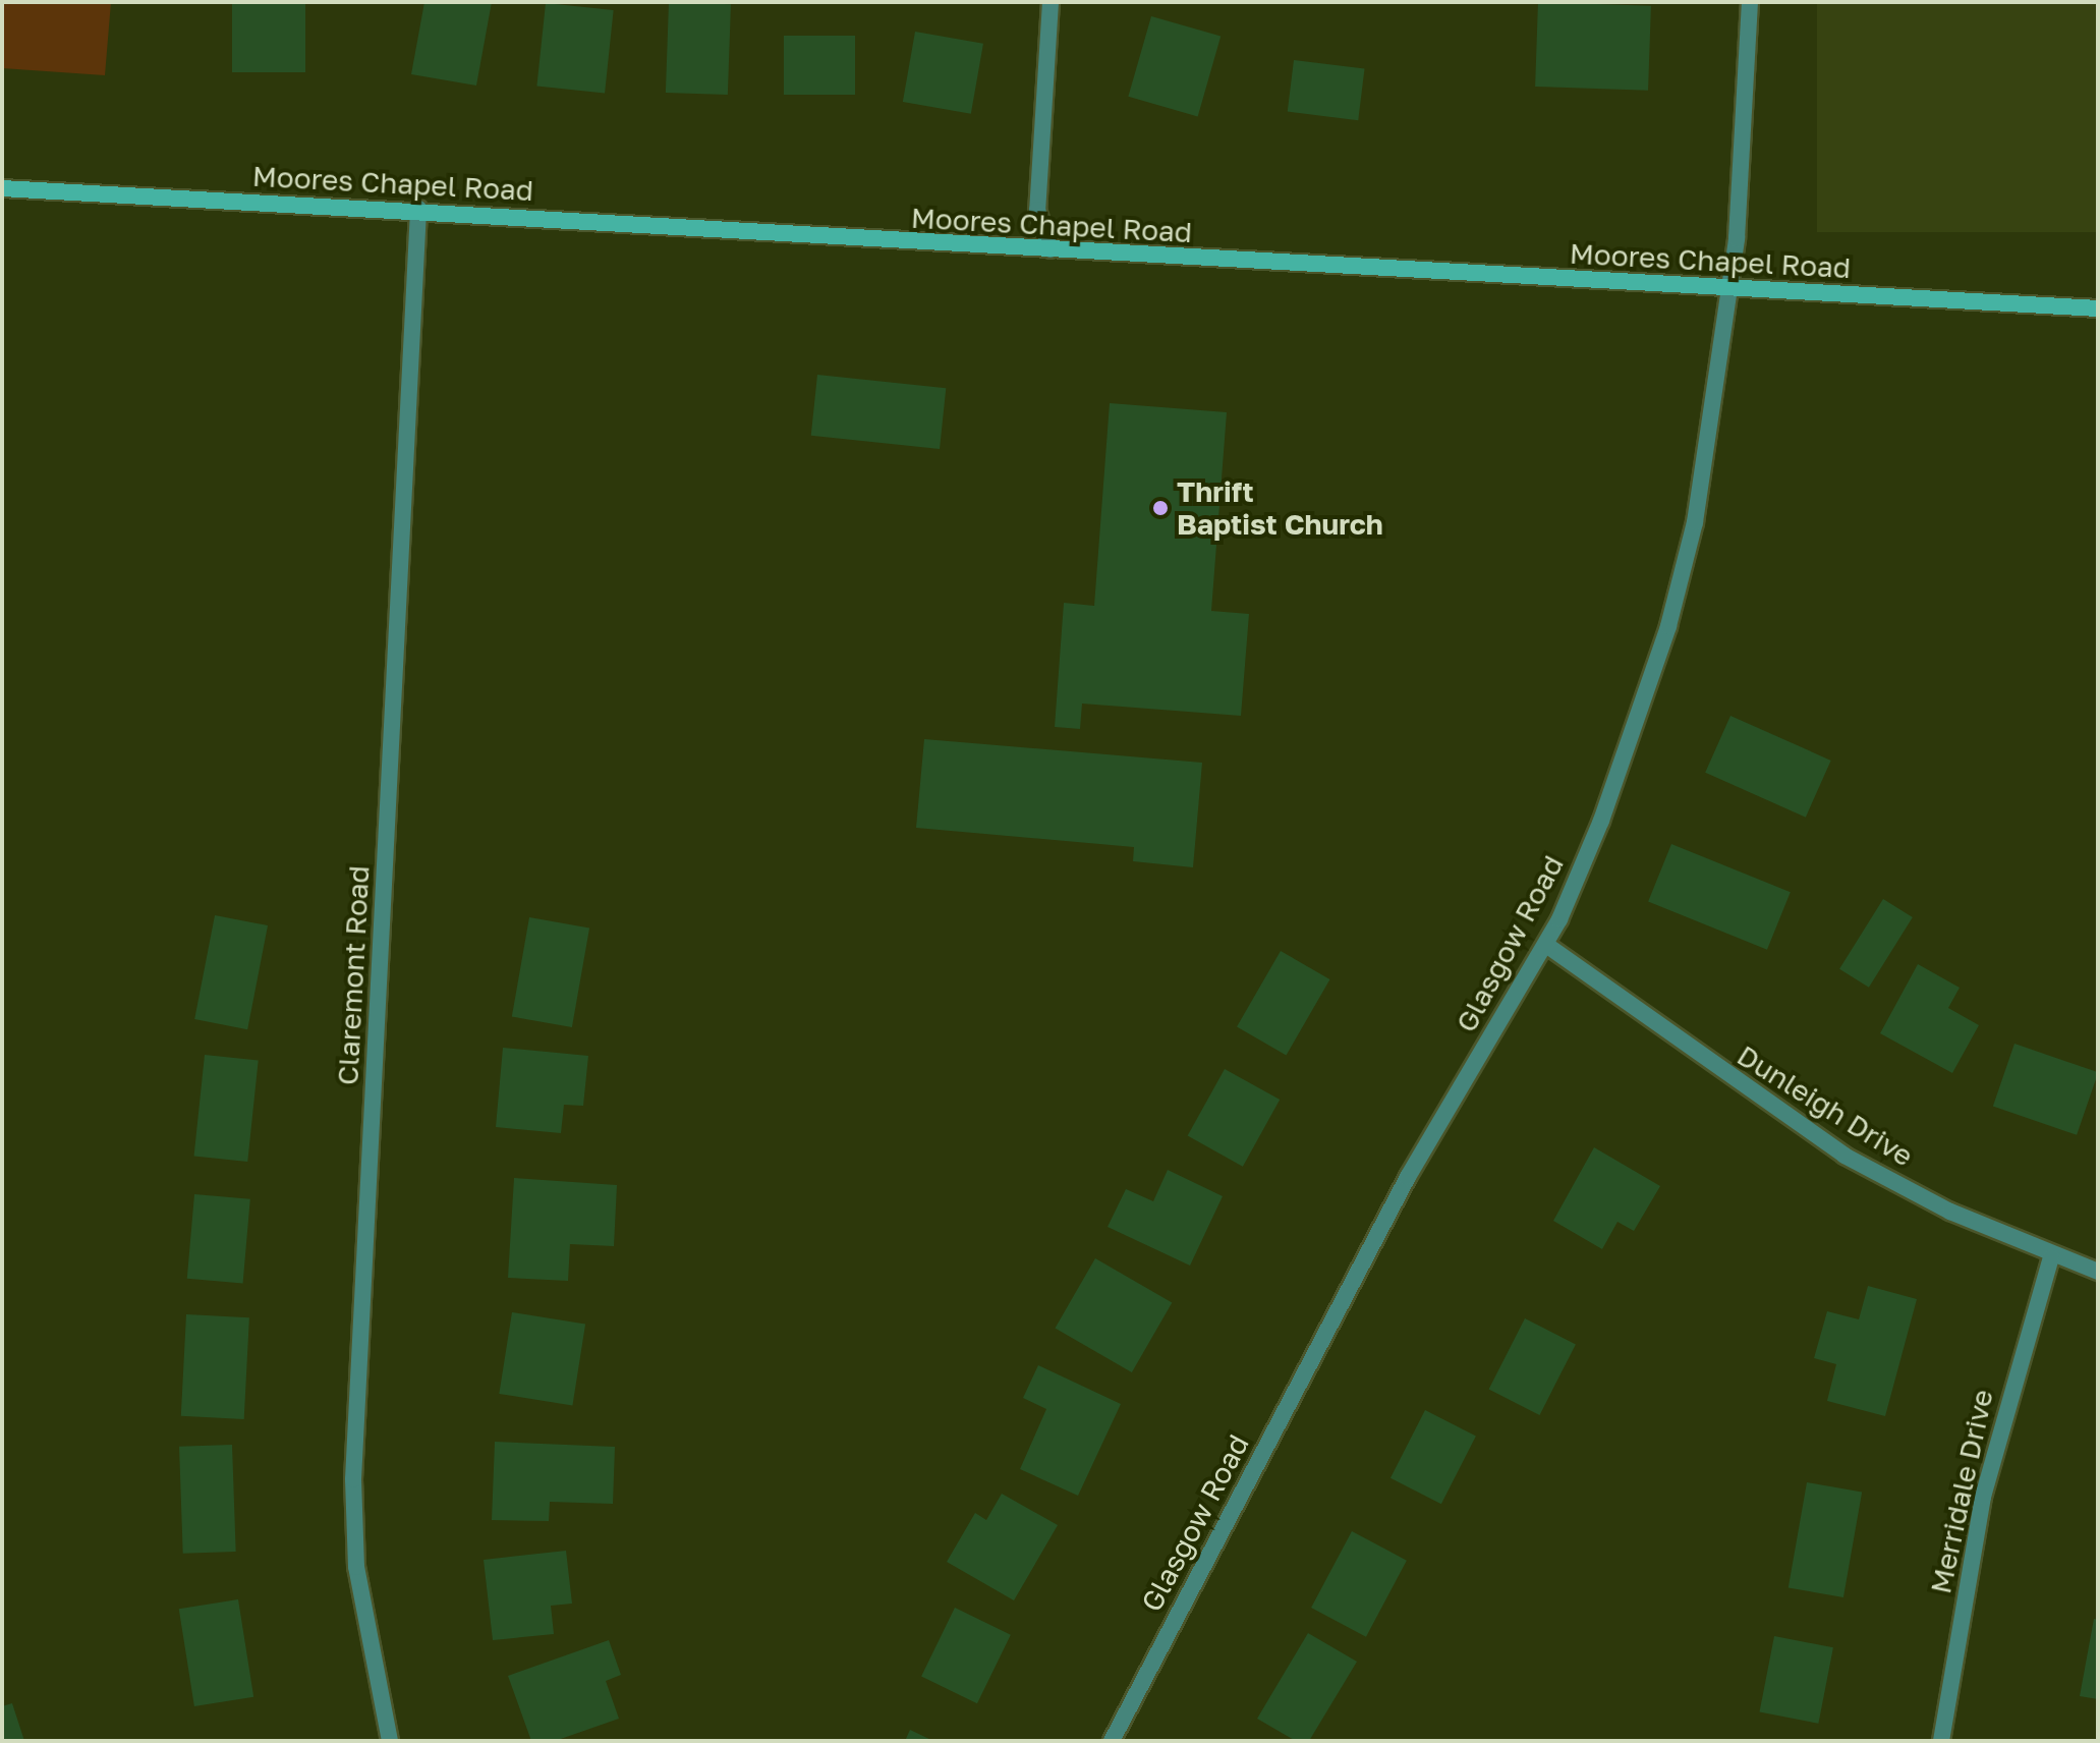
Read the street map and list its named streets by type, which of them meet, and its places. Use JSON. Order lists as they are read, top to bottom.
{
  "streets": {
    "main road": ["Moores Chapel Road"],
    "street": [
      "Glasgow Road",
      "Claremont Road",
      "Dunleigh Drive",
      "Merridale Drive"
    ]
  },
  "crossings": [
    ["Moores Chapel Road", "Glasgow Road"],
    ["Moores Chapel Road", "Claremont Road"],
    ["Glasgow Road", "Dunleigh Drive"],
    ["Dunleigh Drive", "Merridale Drive"]
  ],
  "places": ["Thrift Baptist Church"]
}
